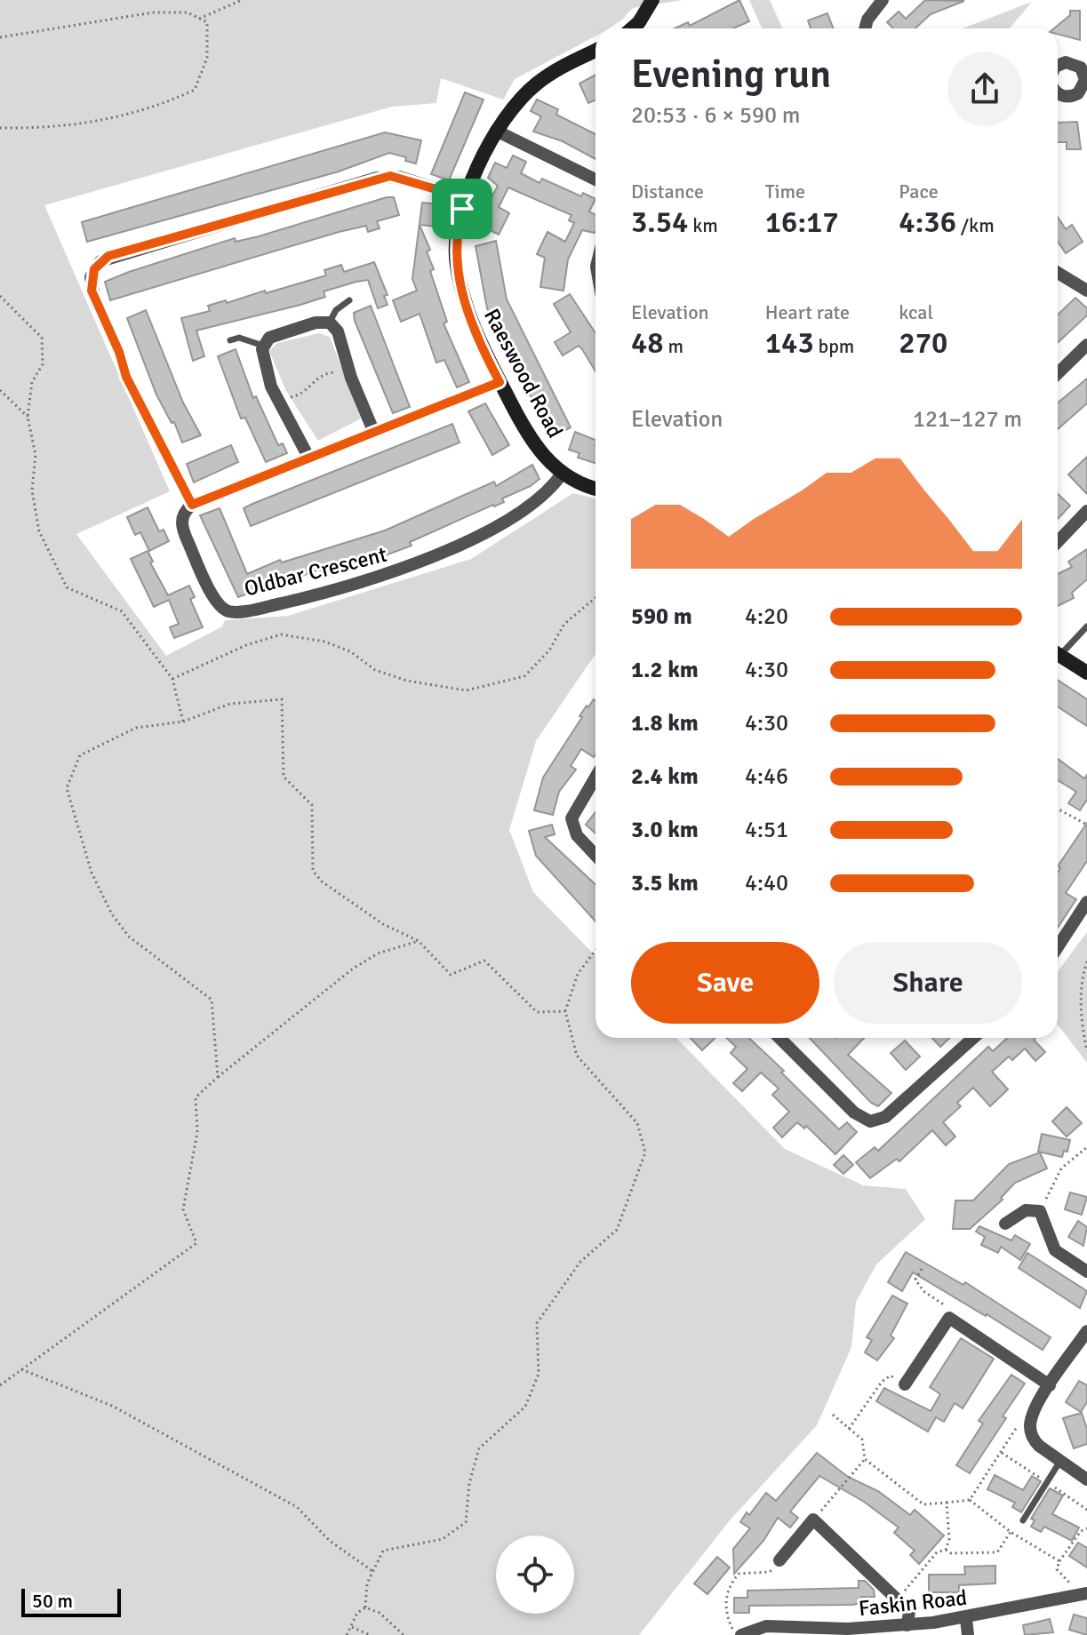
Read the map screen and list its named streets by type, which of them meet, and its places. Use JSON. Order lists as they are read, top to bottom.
{
  "streets": {
    "street": ["Raeswood Road", "Oldbar Crescent", "Faskin Road"]
  },
  "crossings": [
    ["Raeswood Road", "Oldbar Crescent"]
  ],
  "scale_bar": "50 m",
  "page": {
    "heading": ["Evening run", "20:53 · 6 × 590 m"],
    "stats": [
      ["Distance", "3.54 km"],
      ["Time", "16:17"],
      ["Pace", "4:36 /km"],
      ["Elevation", "48 m"],
      ["Heart rate", "143 bpm"],
      ["kcal", "270"]
    ],
    "chart": ["Elevation", "121–127 m"],
    "list": [
      {
        "name": "590 m",
        "note": "4:20"
      },
      {
        "name": "1.2 km",
        "note": "4:30"
      },
      {
        "name": "1.8 km",
        "note": "4:30"
      },
      {
        "name": "2.4 km",
        "note": "4:46"
      },
      {
        "name": "3.0 km",
        "note": "4:51"
      },
      {
        "name": "3.5 km",
        "note": "4:40"
      }
    ],
    "buttons": ["Save", "Share"],
    "scale": "50 m"
  }
}
